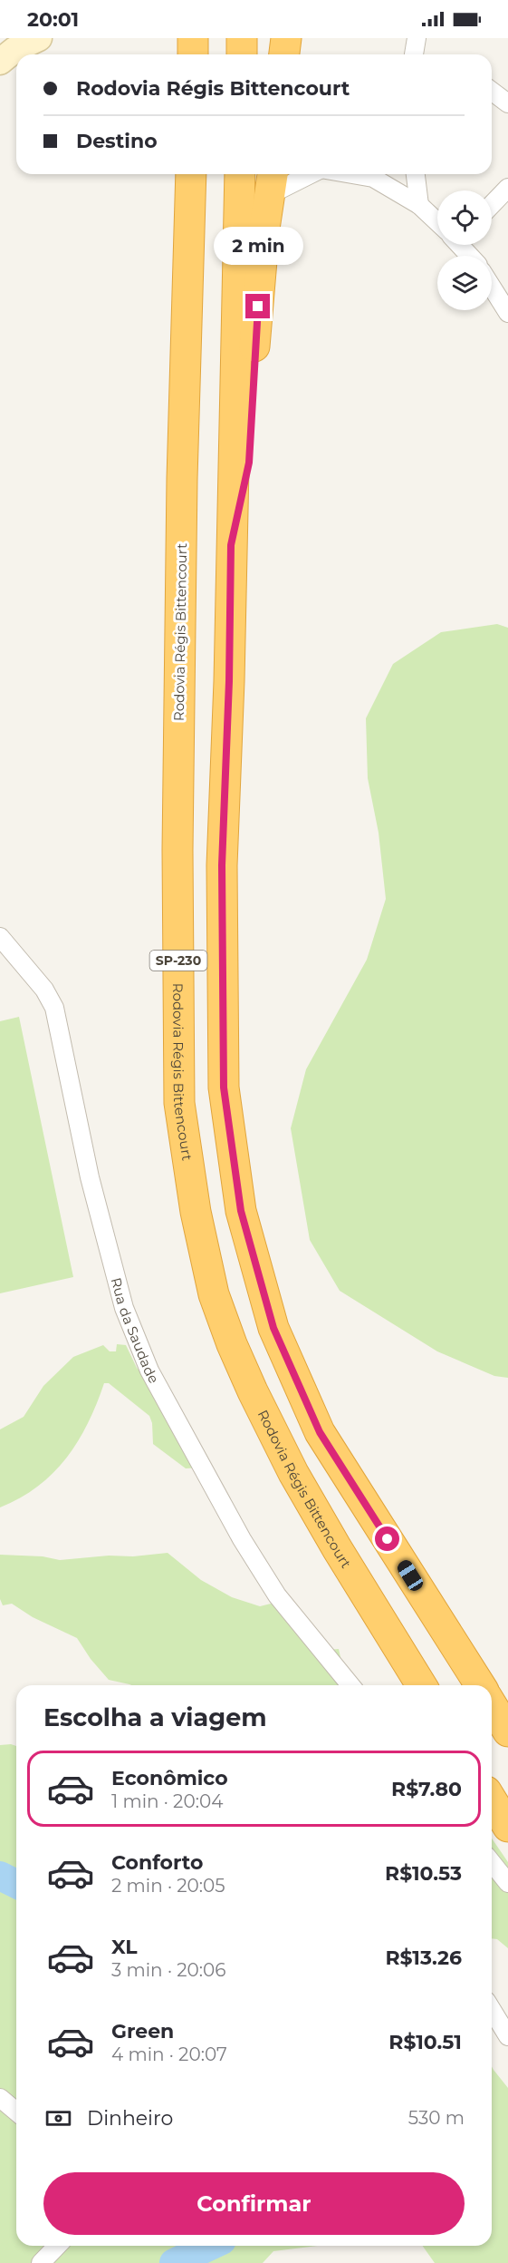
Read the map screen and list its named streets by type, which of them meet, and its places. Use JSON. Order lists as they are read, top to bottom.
{
  "streets": {
    "highway": ["Rodovia Régis Bittencourt", "SP-230"],
    "street": ["Rua da Saudade"]
  },
  "page": {
    "status": "20:01",
    "banner": ["Rodovia Régis Bittencourt", "Destino"],
    "bubble": "2 min",
    "heading": "Escolha a viagem",
    "list": [
      {
        "name": "Econômico",
        "note": "1 min · 20:04",
        "value": "R$7.80"
      },
      {
        "name": "Conforto",
        "note": "2 min · 20:05",
        "value": "R$10.53"
      },
      {
        "name": "XL",
        "note": "3 min · 20:06",
        "value": "R$13.26"
      },
      {
        "name": "Green",
        "note": "4 min · 20:07",
        "value": "R$10.51"
      }
    ],
    "pay": ["Dinheiro", "530 m"],
    "buttons": "Confirmar"
  }
}
